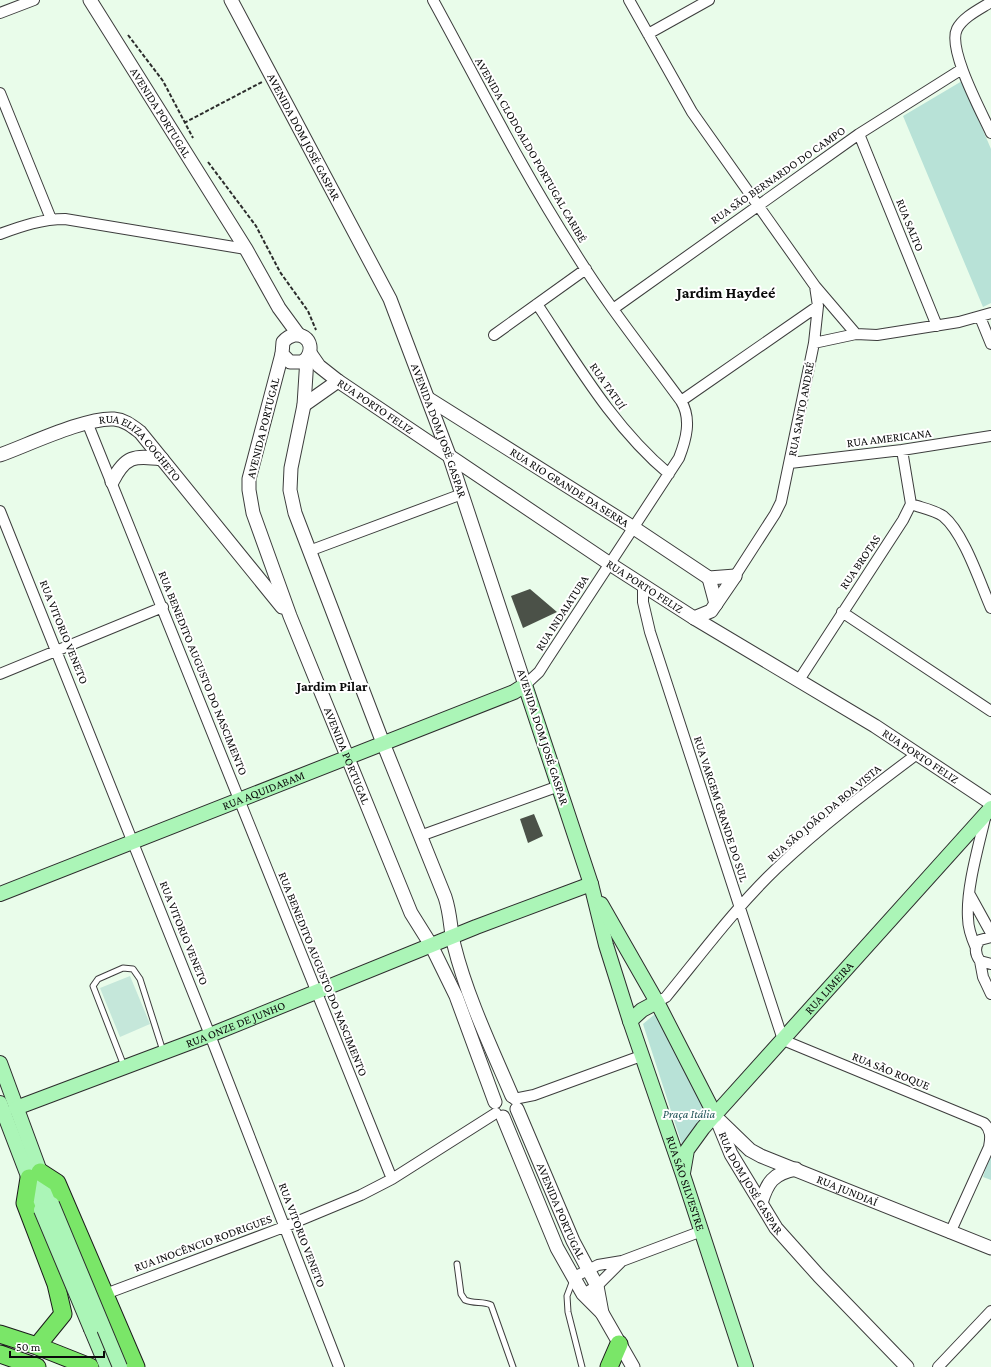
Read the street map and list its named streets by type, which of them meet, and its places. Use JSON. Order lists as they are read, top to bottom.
{
  "streets": {
    "main road": [
      "AVENIDA DOM JOSÉ GASPAR",
      "RUA AQUIDABAM",
      "RUA LIMEIRA",
      "RUA ONZE DE JUNHO",
      "RUA DOM JOSÉ GASPAR",
      "RUA SÃO SILVESTRE"
    ],
    "street": [
      "AVENIDA PORTUGAL",
      "AVENIDA CLODOALDO PORTUGAL CARIBÉ",
      "RUA SÃO BERNARDO DO CAMPO",
      "RUA SALTO",
      "RUA TATUÍ",
      "RUA PORTO FELIZ",
      "RUA SANTO ANDRÉ",
      "RUA AMERICANA",
      "RUA ELIZA COGHETO",
      "RUA RIO GRANDE DA SERRA",
      "RUA BROTAS",
      "RUA INDAIATUBA",
      "RUA VITORIO VENETO",
      "RUA BENEDITO AUGUSTO DO NASCIMENTO",
      "RUA VARGEM GRANDE DO SUL",
      "RUA SÃO JOÃO DA BOA VISTA",
      "RUA SÃO ROQUE",
      "RUA JUNDIAÍ",
      "RUA INOCÊNCIO RODRIGUES"
    ]
  },
  "crossings": [
    ["AVENIDA PORTUGAL", "RUA PORTO FELIZ"],
    ["AVENIDA PORTUGAL", "RUA ELIZA COGHETO"],
    ["AVENIDA PORTUGAL", "RUA AQUIDABAM"],
    ["AVENIDA PORTUGAL", "RUA ONZE DE JUNHO"],
    ["AVENIDA PORTUGAL", "RUA INOCÊNCIO RODRIGUES"],
    ["AVENIDA DOM JOSÉ GASPAR", "RUA PORTO FELIZ"],
    ["AVENIDA DOM JOSÉ GASPAR", "RUA RIO GRANDE DA SERRA"],
    ["AVENIDA DOM JOSÉ GASPAR", "RUA INDAIATUBA"],
    ["AVENIDA DOM JOSÉ GASPAR", "RUA AQUIDABAM"],
    ["AVENIDA DOM JOSÉ GASPAR", "RUA ONZE DE JUNHO"],
    ["AVENIDA DOM JOSÉ GASPAR", "RUA DOM JOSÉ GASPAR"],
    ["AVENIDA DOM JOSÉ GASPAR", "RUA SÃO SILVESTRE"],
    ["AVENIDA CLODOALDO PORTUGAL CARIBÉ", "RUA SÃO BERNARDO DO CAMPO"],
    ["AVENIDA CLODOALDO PORTUGAL CARIBÉ", "RUA INDAIATUBA"],
    ["RUA SÃO BERNARDO DO CAMPO", "RUA SALTO"],
    ["RUA SÃO BERNARDO DO CAMPO", "RUA SANTO ANDRÉ"],
    ["RUA SÃO BERNARDO DO CAMPO", "RUA INDAIATUBA"],
    ["RUA TATUÍ", "RUA INDAIATUBA"],
    ["RUA PORTO FELIZ", "RUA BROTAS"],
    ["RUA PORTO FELIZ", "RUA INDAIATUBA"],
    ["RUA PORTO FELIZ", "RUA VARGEM GRANDE DO SUL"],
    ["RUA PORTO FELIZ", "RUA SÃO JOÃO DA BOA VISTA"],
    ["RUA PORTO FELIZ", "RUA LIMEIRA"],
    ["RUA SANTO ANDRÉ", "RUA AMERICANA"],
    ["RUA ELIZA COGHETO", "RUA BENEDITO AUGUSTO DO NASCIMENTO"],
    ["RUA RIO GRANDE DA SERRA", "RUA INDAIATUBA"],
    ["RUA INDAIATUBA", "RUA AQUIDABAM"],
    ["RUA VITORIO VENETO", "RUA AQUIDABAM"],
    ["RUA VITORIO VENETO", "RUA ONZE DE JUNHO"],
    ["RUA VITORIO VENETO", "RUA INOCÊNCIO RODRIGUES"],
    ["RUA BENEDITO AUGUSTO DO NASCIMENTO", "RUA AQUIDABAM"],
    ["RUA BENEDITO AUGUSTO DO NASCIMENTO", "RUA ONZE DE JUNHO"],
    ["RUA BENEDITO AUGUSTO DO NASCIMENTO", "RUA INOCÊNCIO RODRIGUES"],
    ["RUA VARGEM GRANDE DO SUL", "RUA SÃO JOÃO DA BOA VISTA"],
    ["RUA VARGEM GRANDE DO SUL", "RUA LIMEIRA"],
    ["RUA VARGEM GRANDE DO SUL", "RUA SÃO ROQUE"],
    ["RUA SÃO JOÃO DA BOA VISTA", "RUA DOM JOSÉ GASPAR"],
    ["RUA LIMEIRA", "RUA SÃO ROQUE"],
    ["RUA LIMEIRA", "RUA DOM JOSÉ GASPAR"],
    ["RUA LIMEIRA", "RUA SÃO SILVESTRE"],
    ["RUA LIMEIRA", "RUA JUNDIAÍ"],
    ["RUA ONZE DE JUNHO", "RUA DOM JOSÉ GASPAR"],
    ["RUA ONZE DE JUNHO", "RUA SÃO SILVESTRE"],
    ["RUA SÃO ROQUE", "RUA JUNDIAÍ"],
    ["RUA DOM JOSÉ GASPAR", "RUA SÃO SILVESTRE"],
    ["RUA DOM JOSÉ GASPAR", "RUA JUNDIAÍ"]
  ],
  "districts": ["Jardim Haydeé", "Jardim Pilar"],
  "parks": ["Praça Itália"],
  "scale_bar": "50 m"
}
